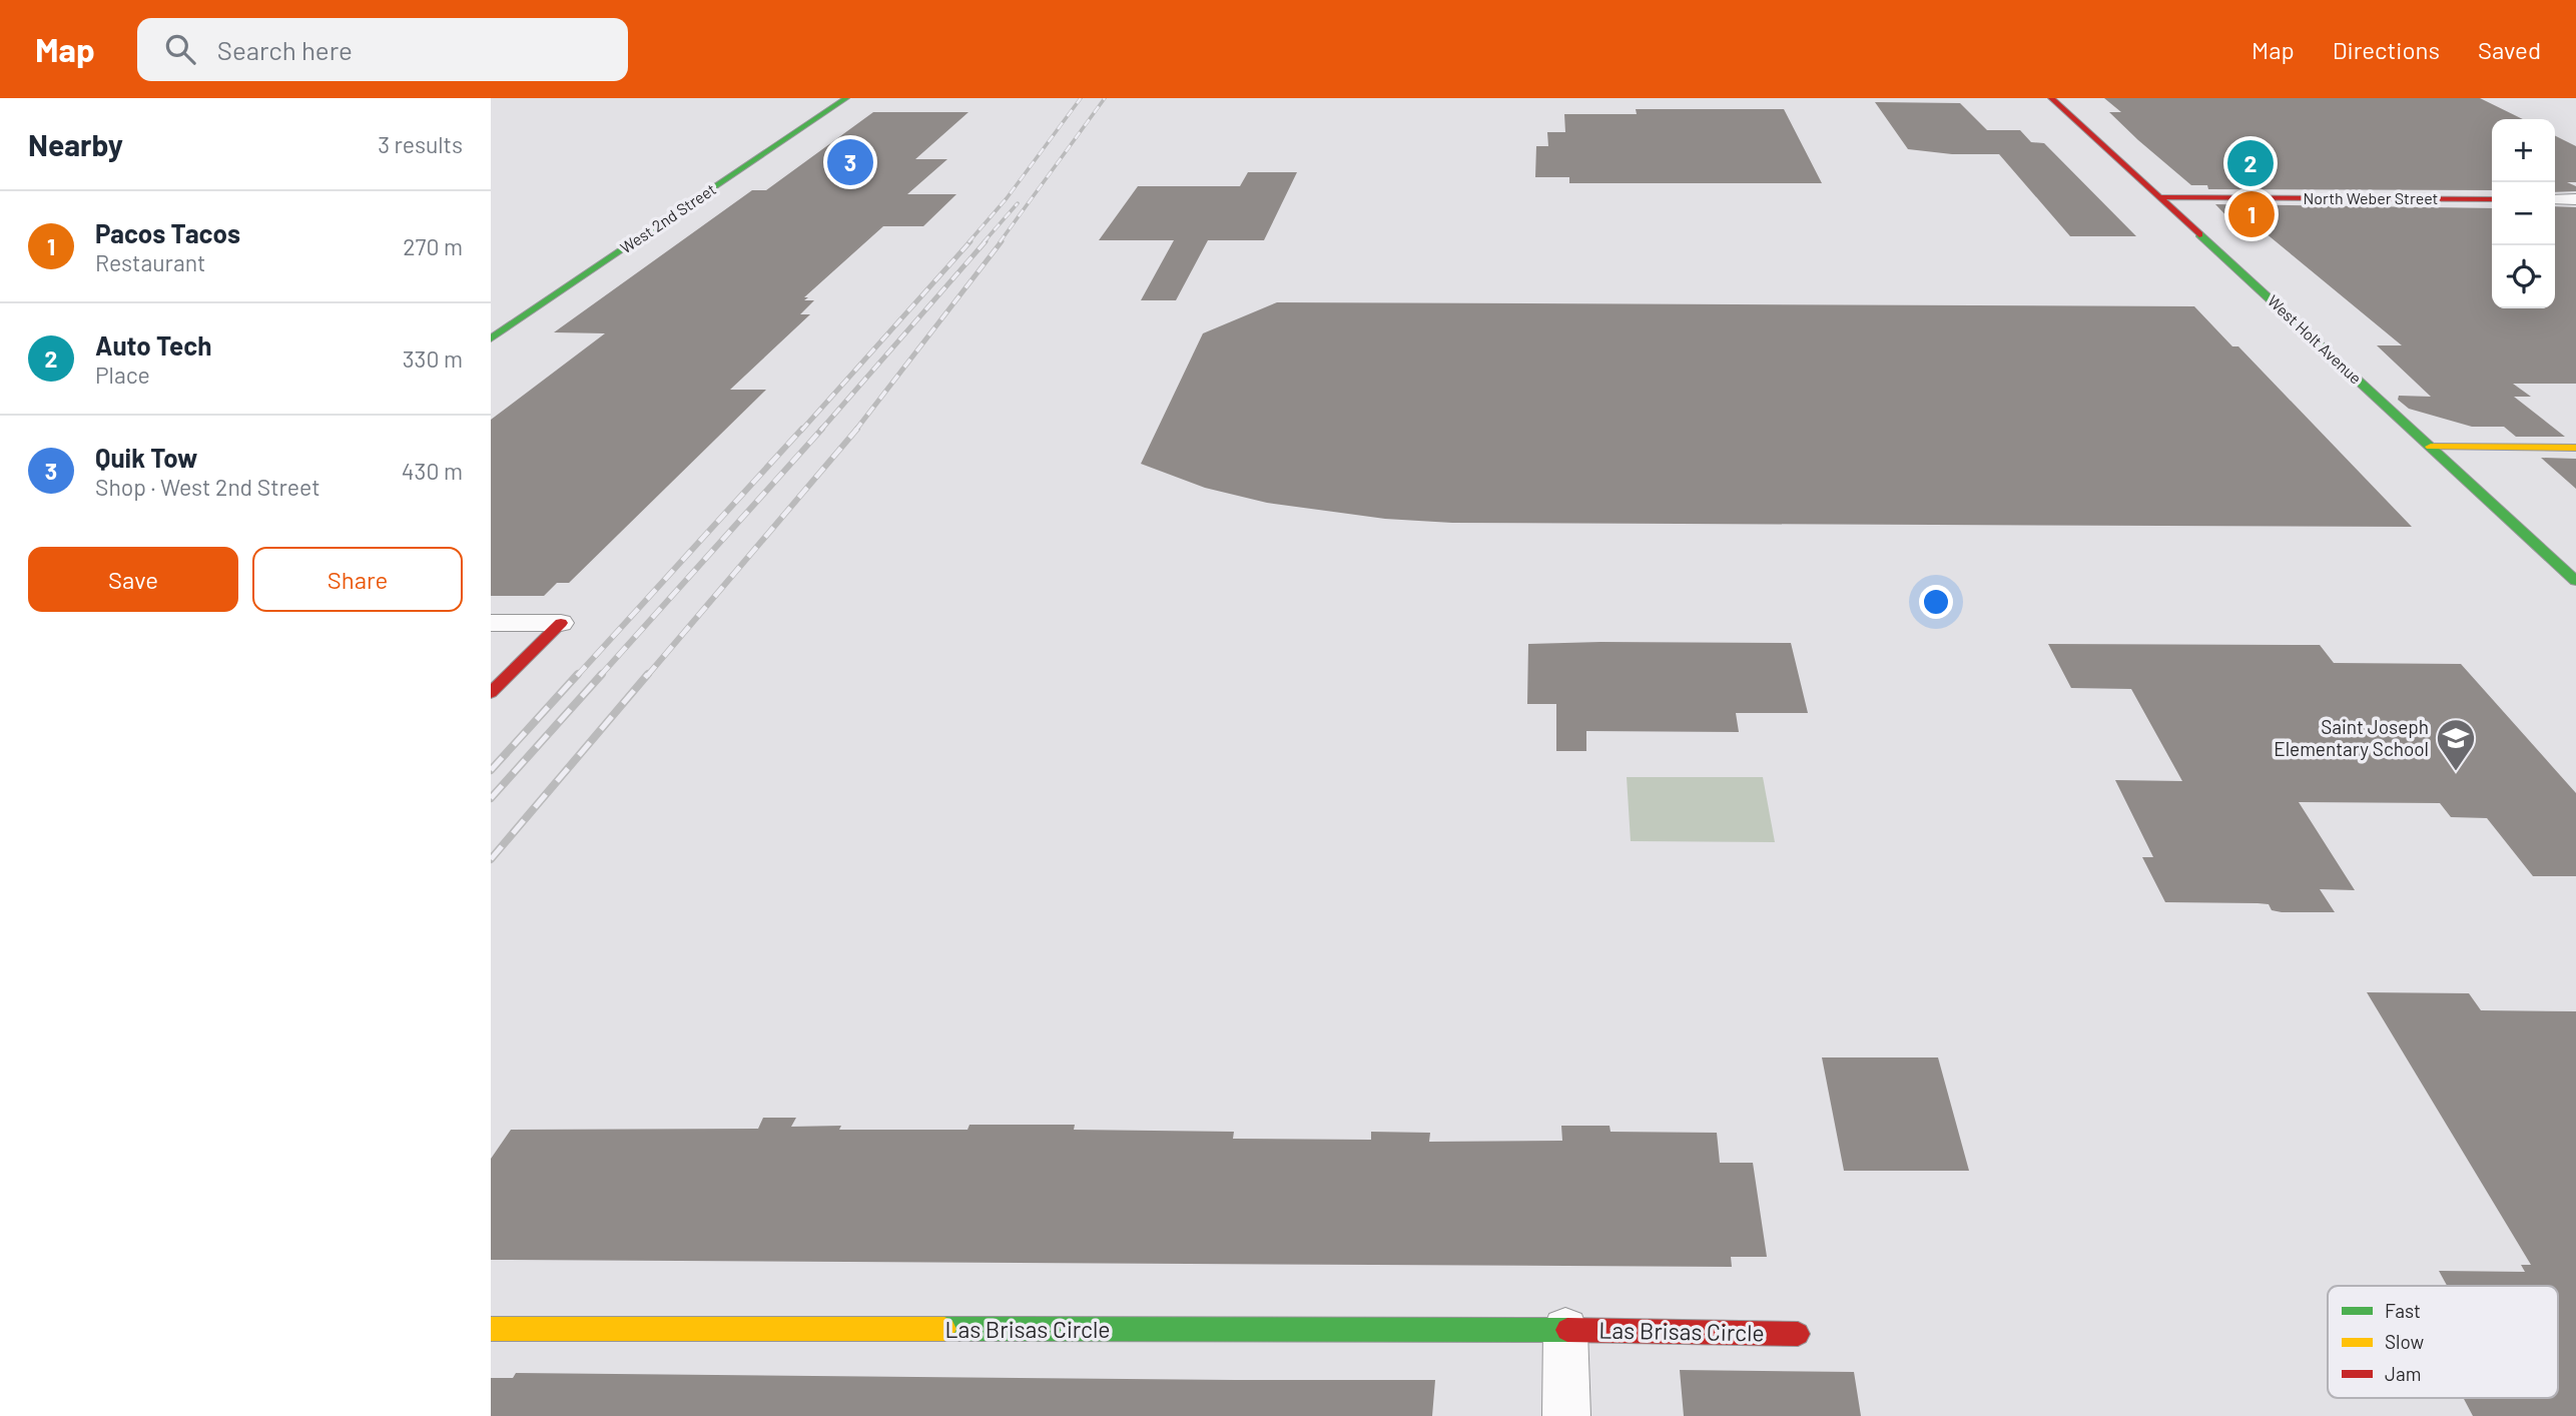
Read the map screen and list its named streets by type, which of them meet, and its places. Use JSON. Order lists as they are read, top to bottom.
{
  "streets": {
    "street": [
      "North Weber Street",
      "West 2nd Street",
      "West Holt Avenue",
      "Las Brisas Circle"
    ]
  },
  "crossings": [
    ["North Weber Street", "West Holt Avenue"]
  ],
  "places": {
    "school or university": ["Saint Joseph Elementary School"]
  },
  "legend": ["Fast", "Slow", "Jam"],
  "page": {
    "header": "Map",
    "search": "Search here",
    "nav": ["Map", "Directions", "Saved"],
    "heading": ["Nearby", "3 results"],
    "map_buttons": ["+", "−"],
    "pins": ["3", "2", "1"],
    "list": [
      {
        "mark": "1",
        "name": "Pacos Tacos",
        "note": "Restaurant",
        "value": "270 m"
      },
      {
        "mark": "2",
        "name": "Auto Tech",
        "note": "Place",
        "value": "330 m"
      },
      {
        "mark": "3",
        "name": "Quik Tow",
        "note": "Shop · West 2nd Street",
        "value": "430 m"
      }
    ],
    "buttons": ["Save", "Share"]
  }
}
